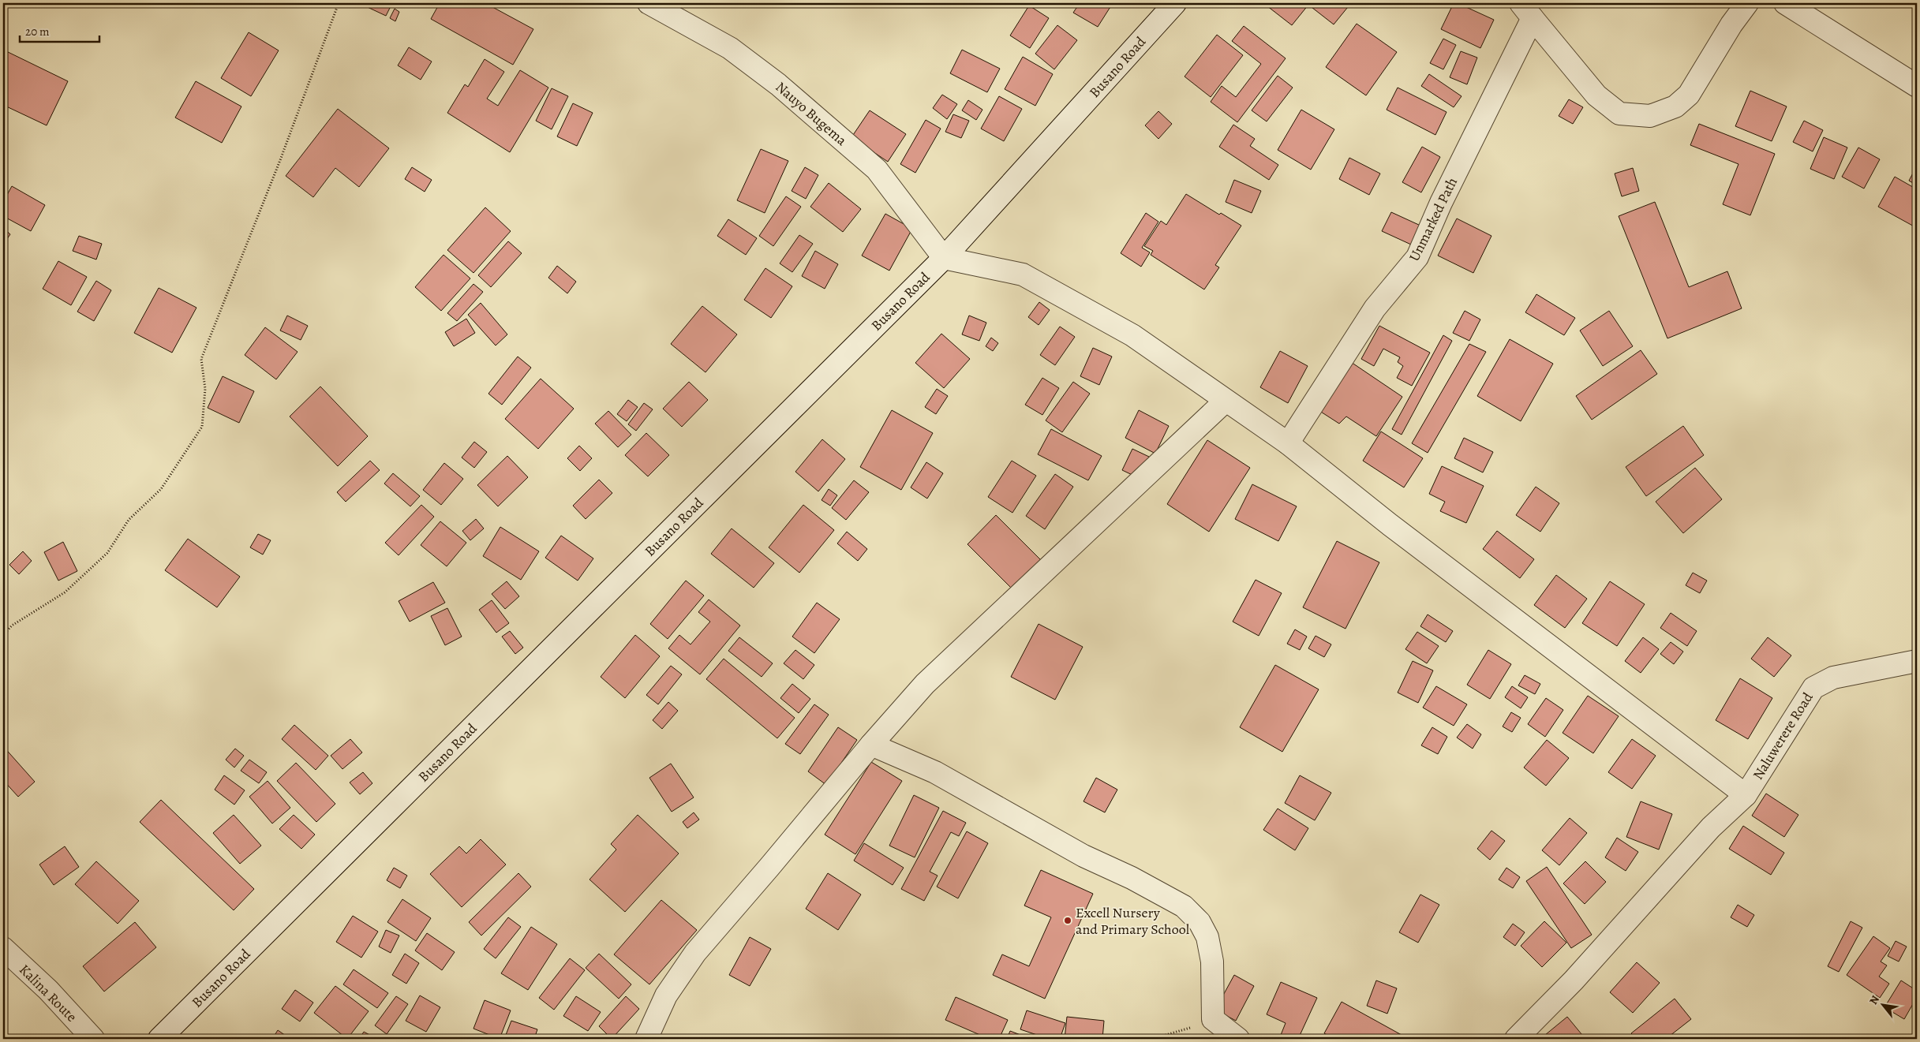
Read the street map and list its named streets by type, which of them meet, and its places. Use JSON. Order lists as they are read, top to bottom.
{
  "streets": {
    "street": [
      "Busano Road",
      "Nauyo Bugema",
      "Unmarked Path",
      "Naluwerere Road",
      "Kalina Route"
    ]
  },
  "crossings": [
    ["Busano Road", "Nauyo Bugema"]
  ],
  "places": ["Excell Nursery and Primary School"],
  "scale_bar": "20 m",
  "north": "top left"
}
